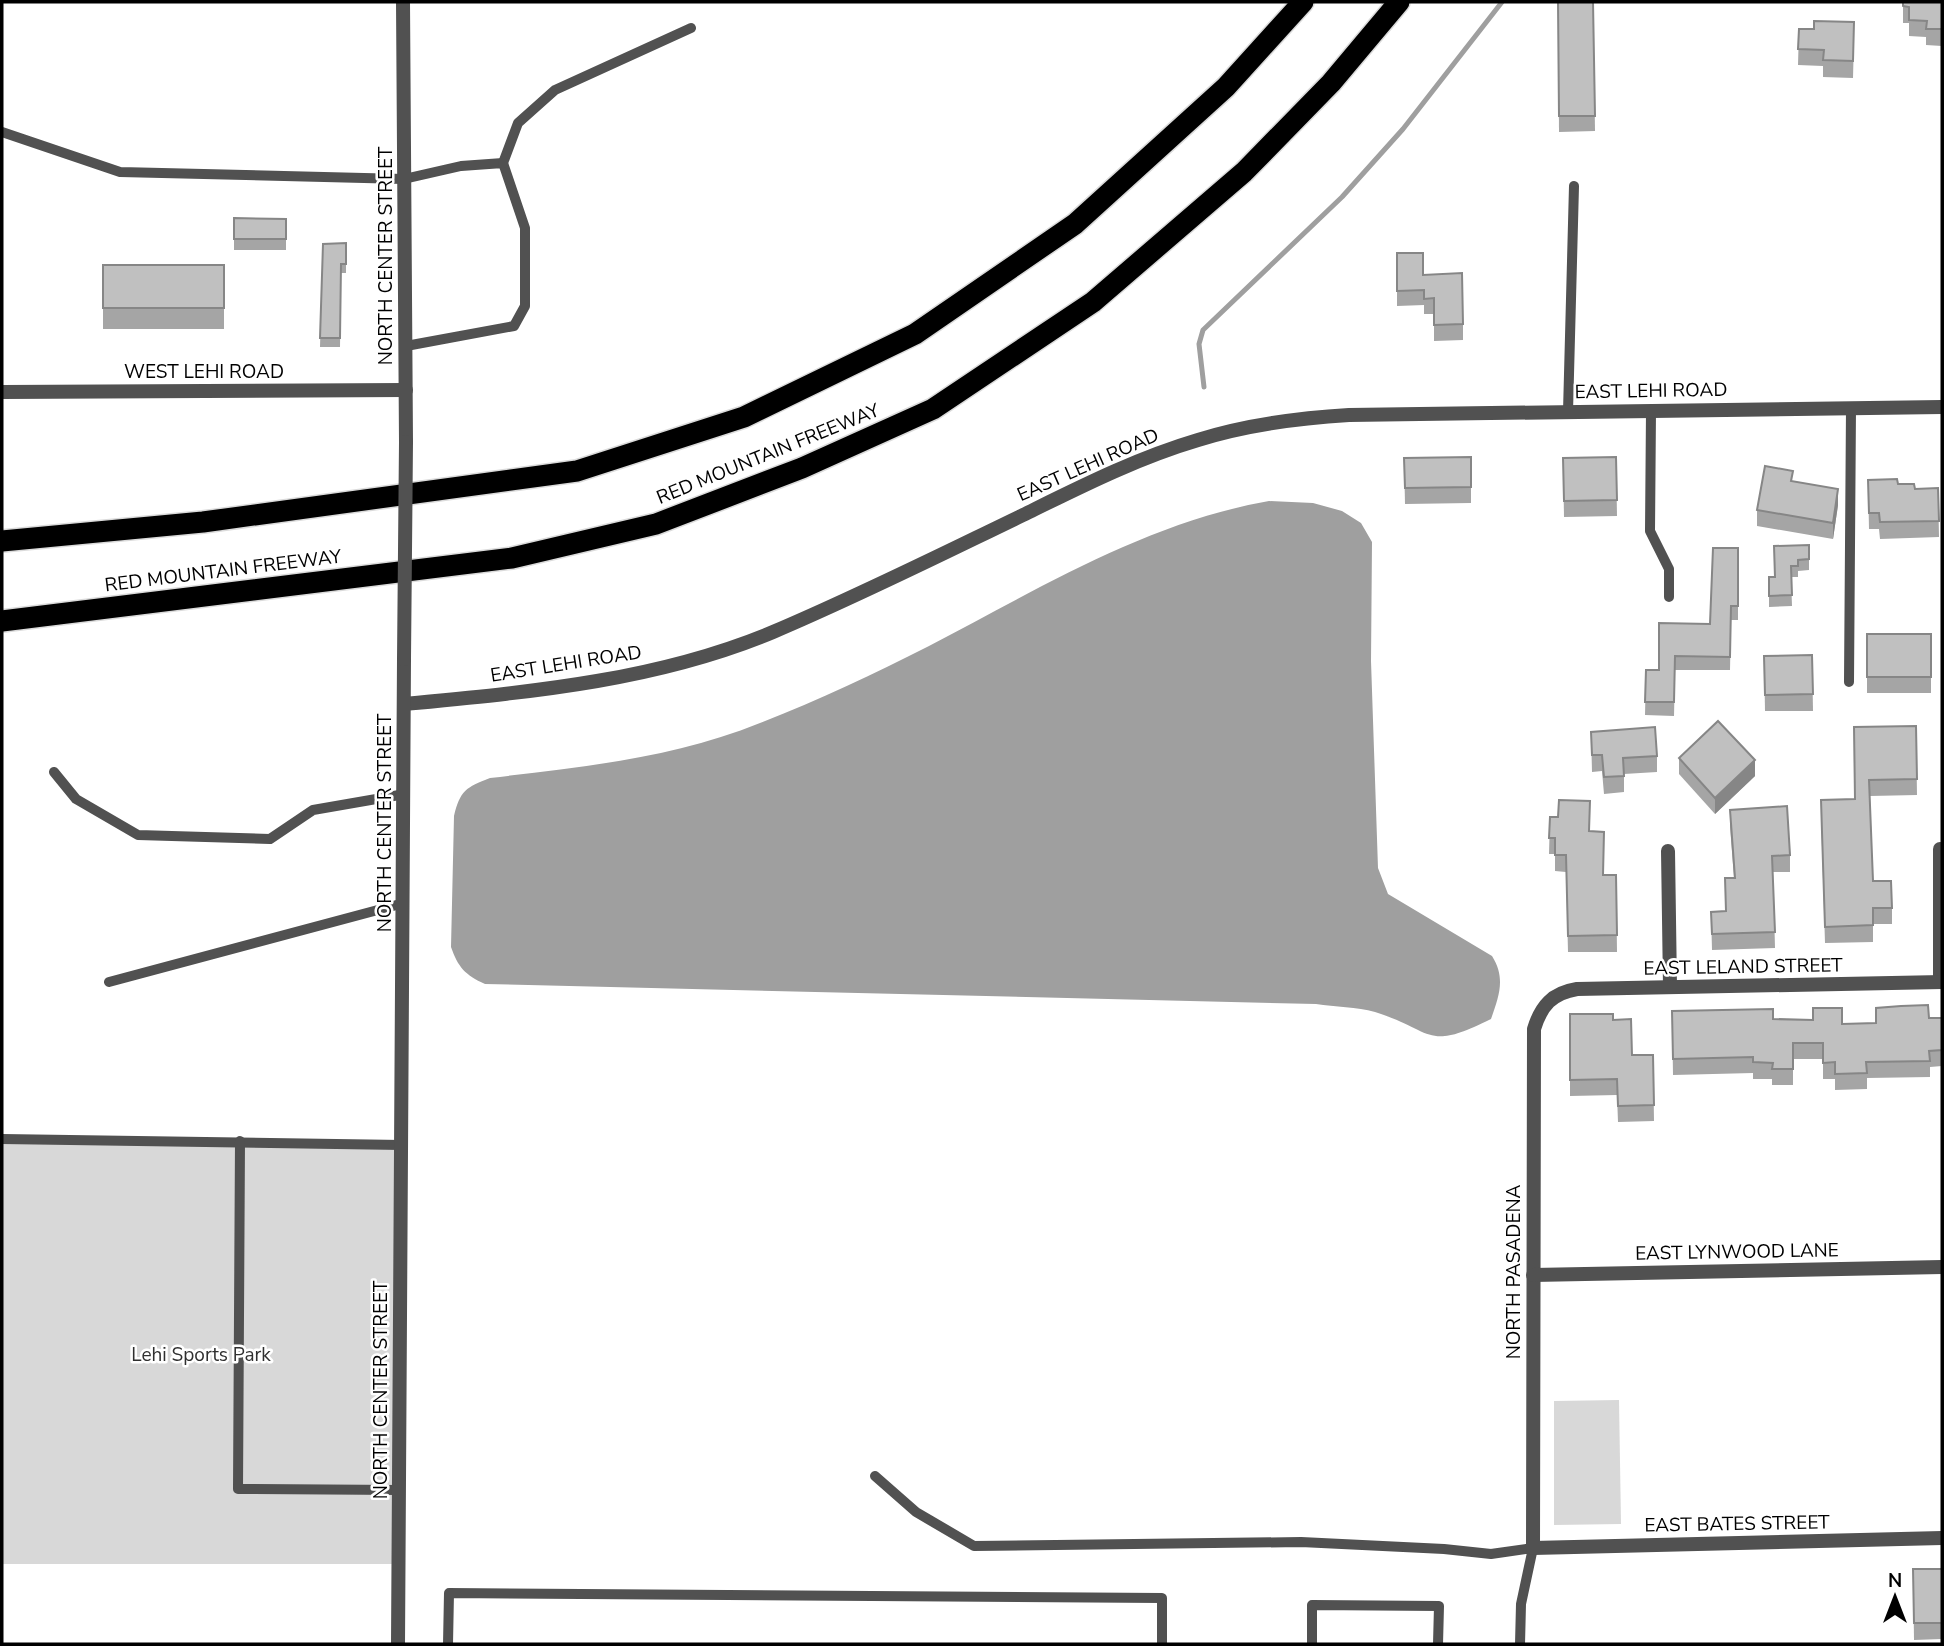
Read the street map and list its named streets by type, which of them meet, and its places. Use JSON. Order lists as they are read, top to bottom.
{
  "streets": {
    "highway": ["RED MOUNTAIN FREEWAY"],
    "street": [
      "NORTH CENTER STREET",
      "WEST LEHI ROAD",
      "EAST LEHI ROAD",
      "EAST LELAND STREET",
      "EAST LYNWOOD LANE",
      "NORTH PASADENA",
      "EAST BATES STREET"
    ]
  },
  "crossings": [
    ["NORTH CENTER STREET", "WEST LEHI ROAD"],
    ["NORTH CENTER STREET", "EAST LEHI ROAD"],
    ["EAST LELAND STREET", "NORTH PASADENA"],
    ["EAST LYNWOOD LANE", "NORTH PASADENA"],
    ["NORTH PASADENA", "EAST BATES STREET"]
  ],
  "parks": ["Lehi Sports Park"],
  "north": "top"
}
